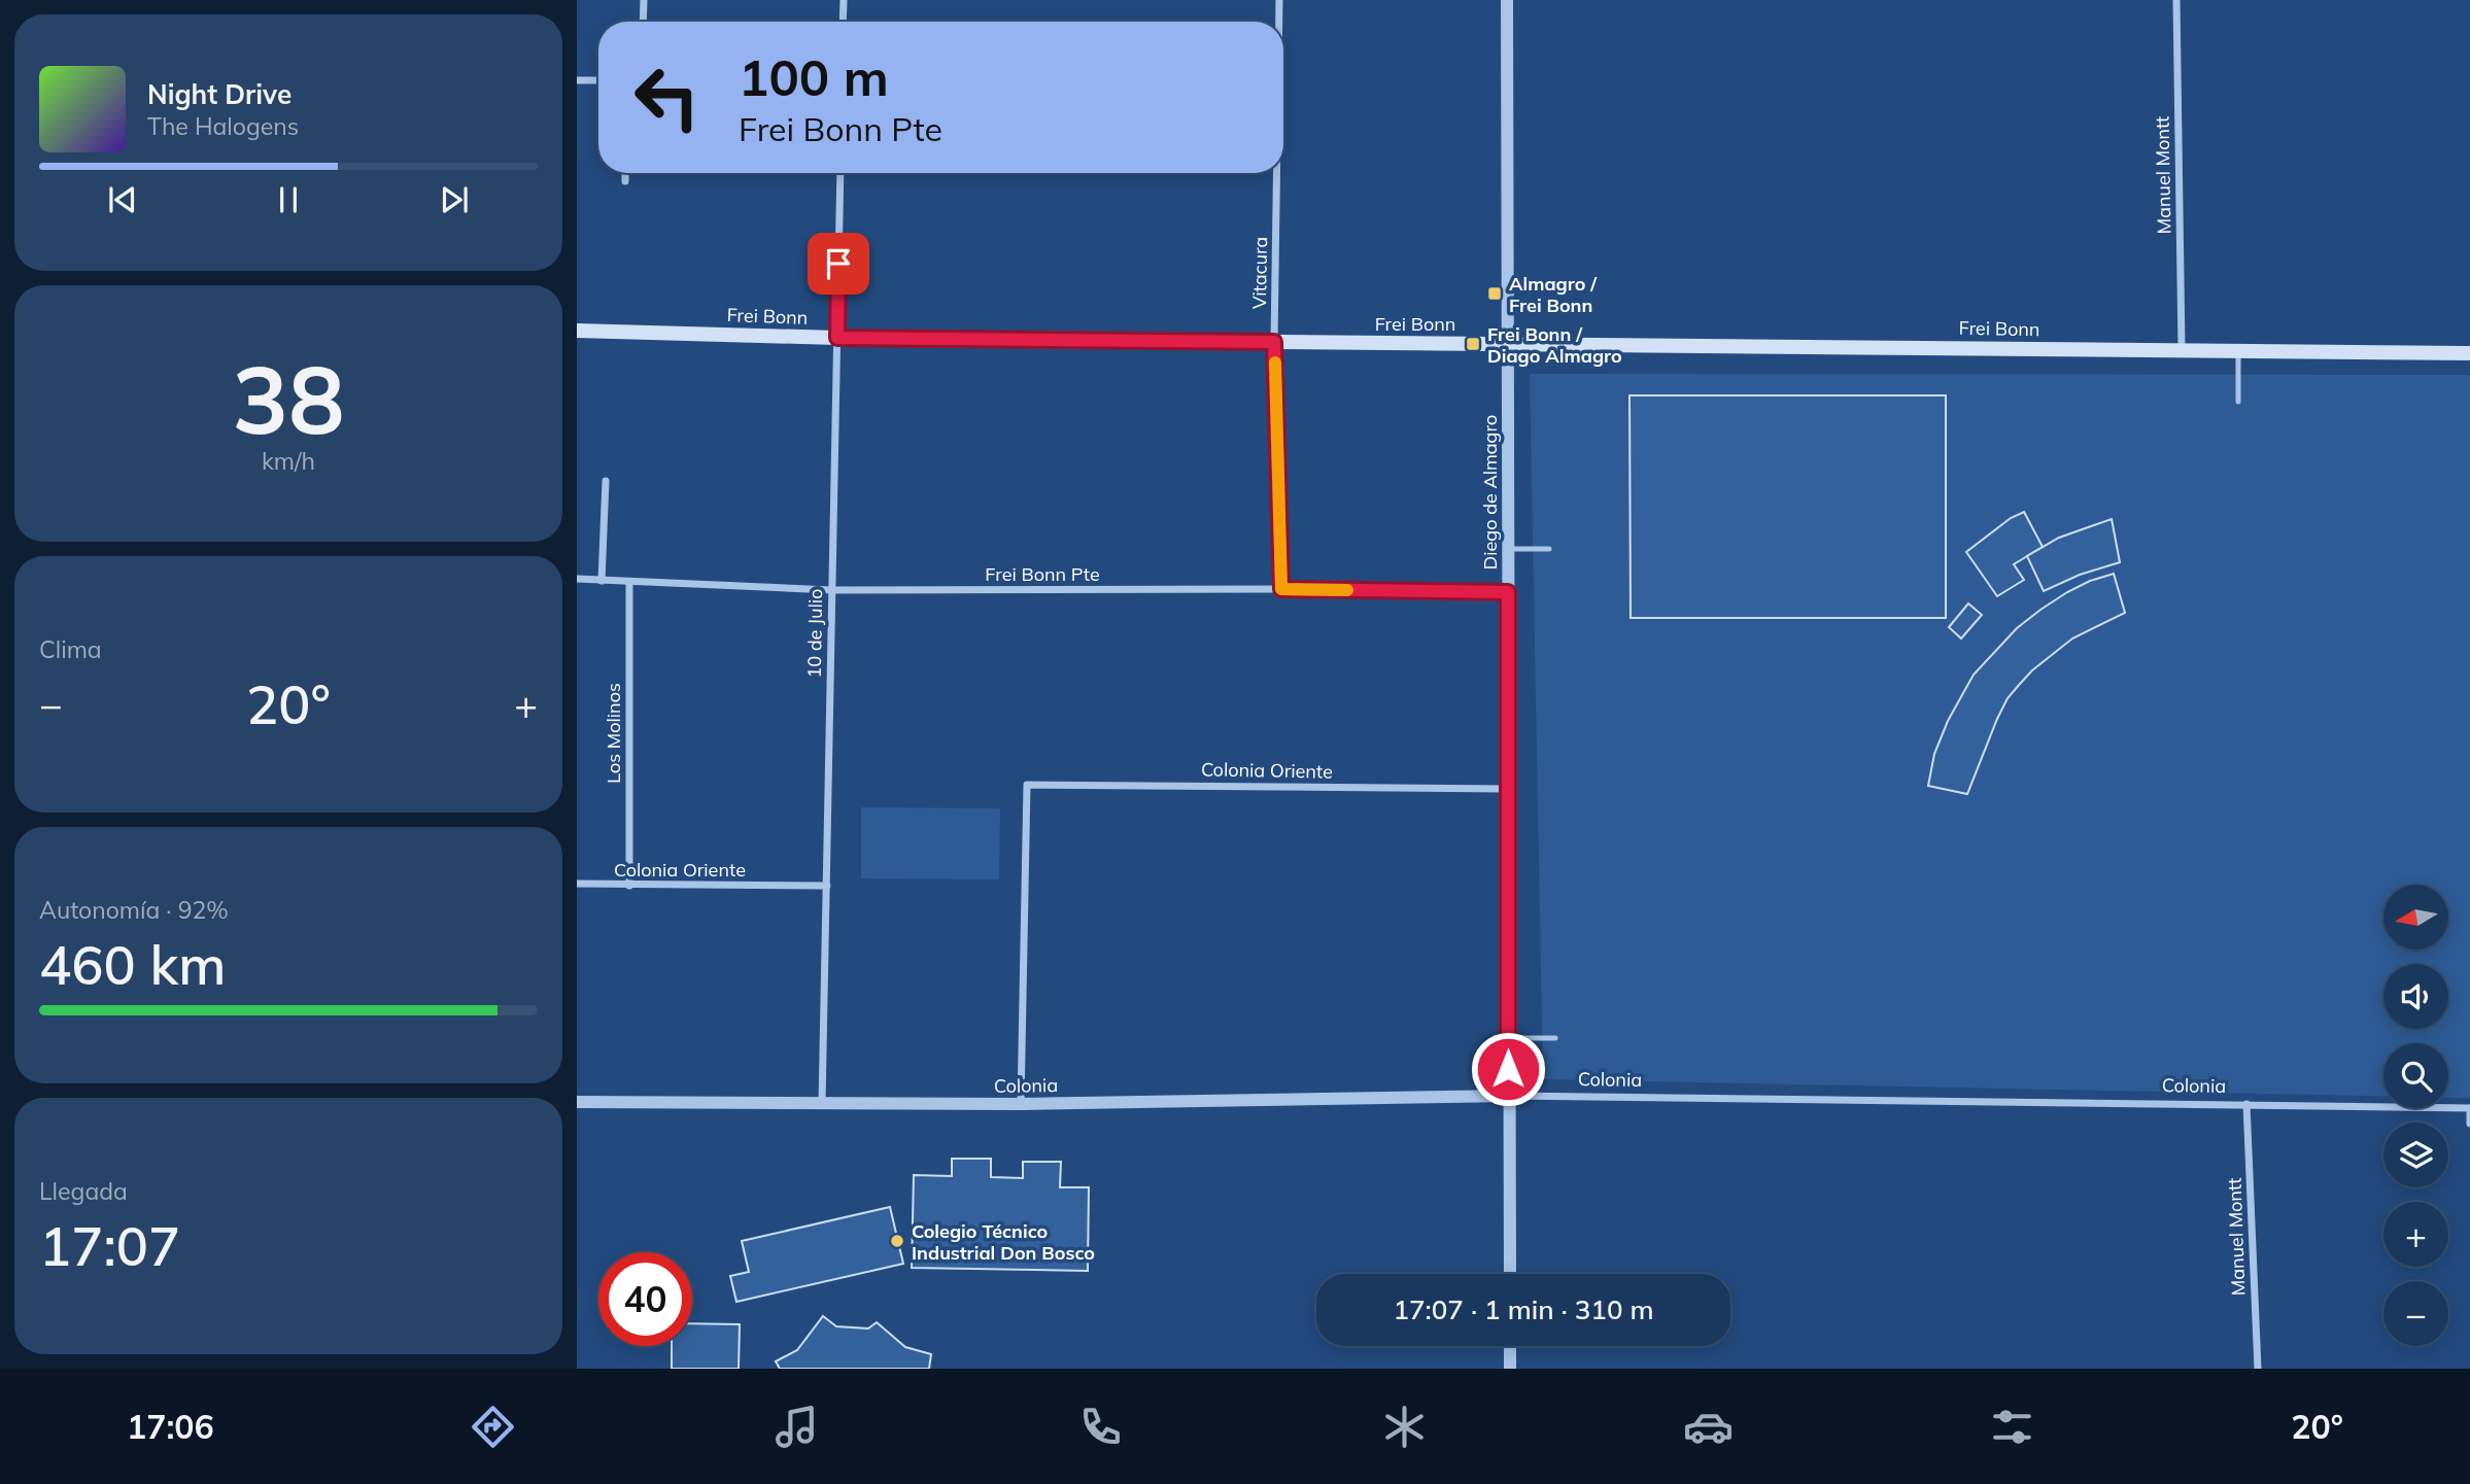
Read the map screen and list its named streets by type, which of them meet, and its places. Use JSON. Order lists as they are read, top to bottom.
{
  "streets": {
    "main road": ["Frei Bonn"],
    "street": [
      "Manuel Montt",
      "Vitacura",
      "Diego de Almagro",
      "Frei Bonn Pte",
      "10 de Julio",
      "Los Molinos",
      "Colonia Oriente",
      "Colonia"
    ]
  },
  "crossings": [
    ["Manuel Montt", "Frei Bonn"],
    ["Manuel Montt", "Colonia"],
    ["Vitacura", "Frei Bonn"],
    ["Vitacura", "Frei Bonn Pte"],
    ["Frei Bonn", "Diego de Almagro"],
    ["Frei Bonn", "10 de Julio"],
    ["Diego de Almagro", "Frei Bonn Pte"],
    ["Diego de Almagro", "Colonia Oriente"],
    ["Diego de Almagro", "Colonia"],
    ["Frei Bonn Pte", "10 de Julio"],
    ["Frei Bonn Pte", "Los Molinos"],
    ["10 de Julio", "Colonia Oriente"],
    ["10 de Julio", "Colonia"],
    ["Los Molinos", "Colonia Oriente"],
    ["Colonia Oriente", "Colonia"]
  ],
  "places": {
    "transit": ["Almagro / Frei Bonn", "Frei Bonn / Diago Almagro"],
    "other": ["Colegio Técnico Industrial Don Bosco"]
  },
  "north": "left",
  "page": {
    "turn": ["100 m", "Frei Bonn Pte"],
    "song": ["Night Drive", "The Halogens"],
    "tile": [
      ["38", "km/h"],
      "Clima",
      ["Autonomía · 92%", "460 km"],
      ["Llegada", "17:07"]
    ],
    "heat": ["−", "20°", "+"],
    "map_buttons": ["+", "−"],
    "limit": "40",
    "trip": "17:07 · 1 min · 310 m",
    "tabs": ["17:06", "20°"]
  }
}
